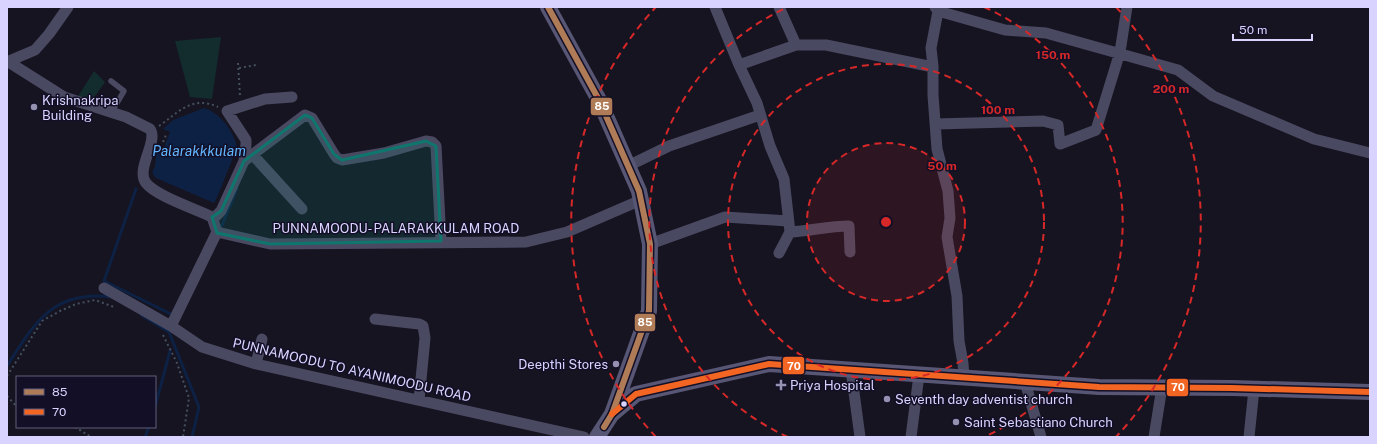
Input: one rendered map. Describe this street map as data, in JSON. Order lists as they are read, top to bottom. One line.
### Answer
{"streets":{"street":["PUNNAMOODU- PALARAKKULAM ROAD","PUNNAMOODU TO AYANIMOODU ROAD"]},"water":["Palarakkkulam"],"places":{"other":["Krishnakripa Building","Deepthi Stores","Seventh day adventist church","Saint Sebastiano Church"],"health":["Priya Hospital"]},"lines":["transit line 85","transit line 70"],"legend":["85","70"],"scale_bar":"50 m","rings":["150 m","200 m","100 m","50 m"]}
